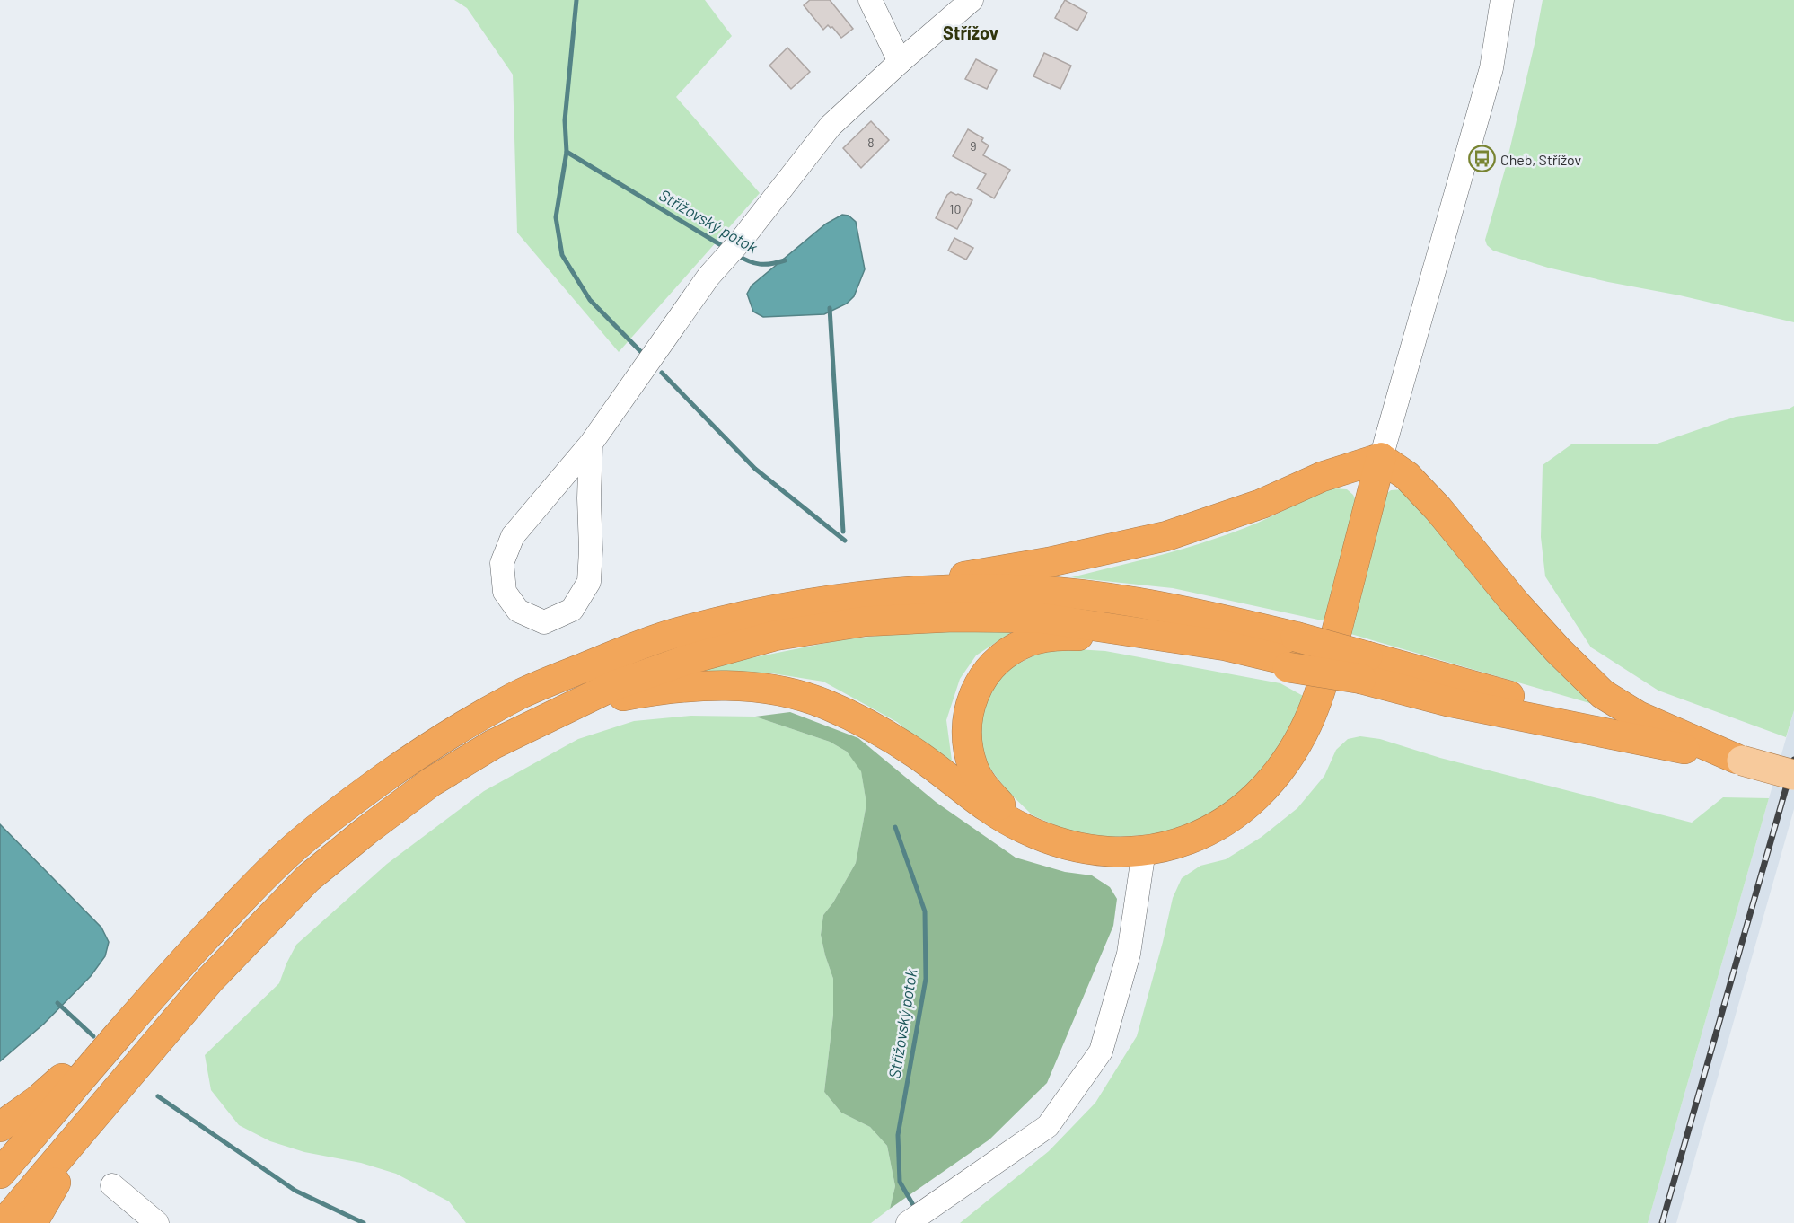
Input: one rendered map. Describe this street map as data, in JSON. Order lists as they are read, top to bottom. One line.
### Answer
{"districts":["Střížov"],"water":["Střížovský potok"],"places":{"bus stop":["Cheb, Střížov"]},"house_numbers":["8","9","10"]}
